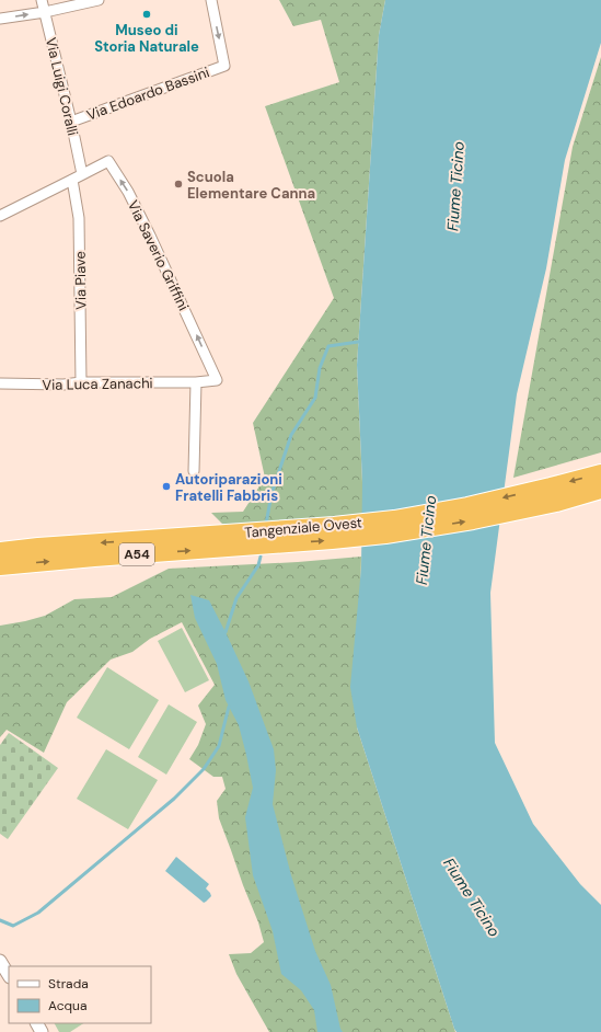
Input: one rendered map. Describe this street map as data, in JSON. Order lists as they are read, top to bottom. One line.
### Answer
{"streets":{"highway":["Tangenziale Ovest","A54"],"street":["Via Luigi Coralli","Via Edoardo Bassini","Via Saverio Griffini","Via Piave","Via Luca Zanachi"]},"crossings":[["Via Luigi Coralli","Via Edoardo Bassini"],["Via Luigi Coralli","Via Saverio Griffini"],["Via Saverio Griffini","Via Piave"],["Via Saverio Griffini","Via Luca Zanachi"],["Via Piave","Via Luca Zanachi"]],"one_way":["Via Edoardo Bassini","Via Saverio Griffini"],"water":["Fiume Ticino"],"places":["Museo di Storia Naturale","Scuola Elementare Canna","Autoriparazioni Fratelli Fabbris"],"legend":["Strada","Acqua"]}
